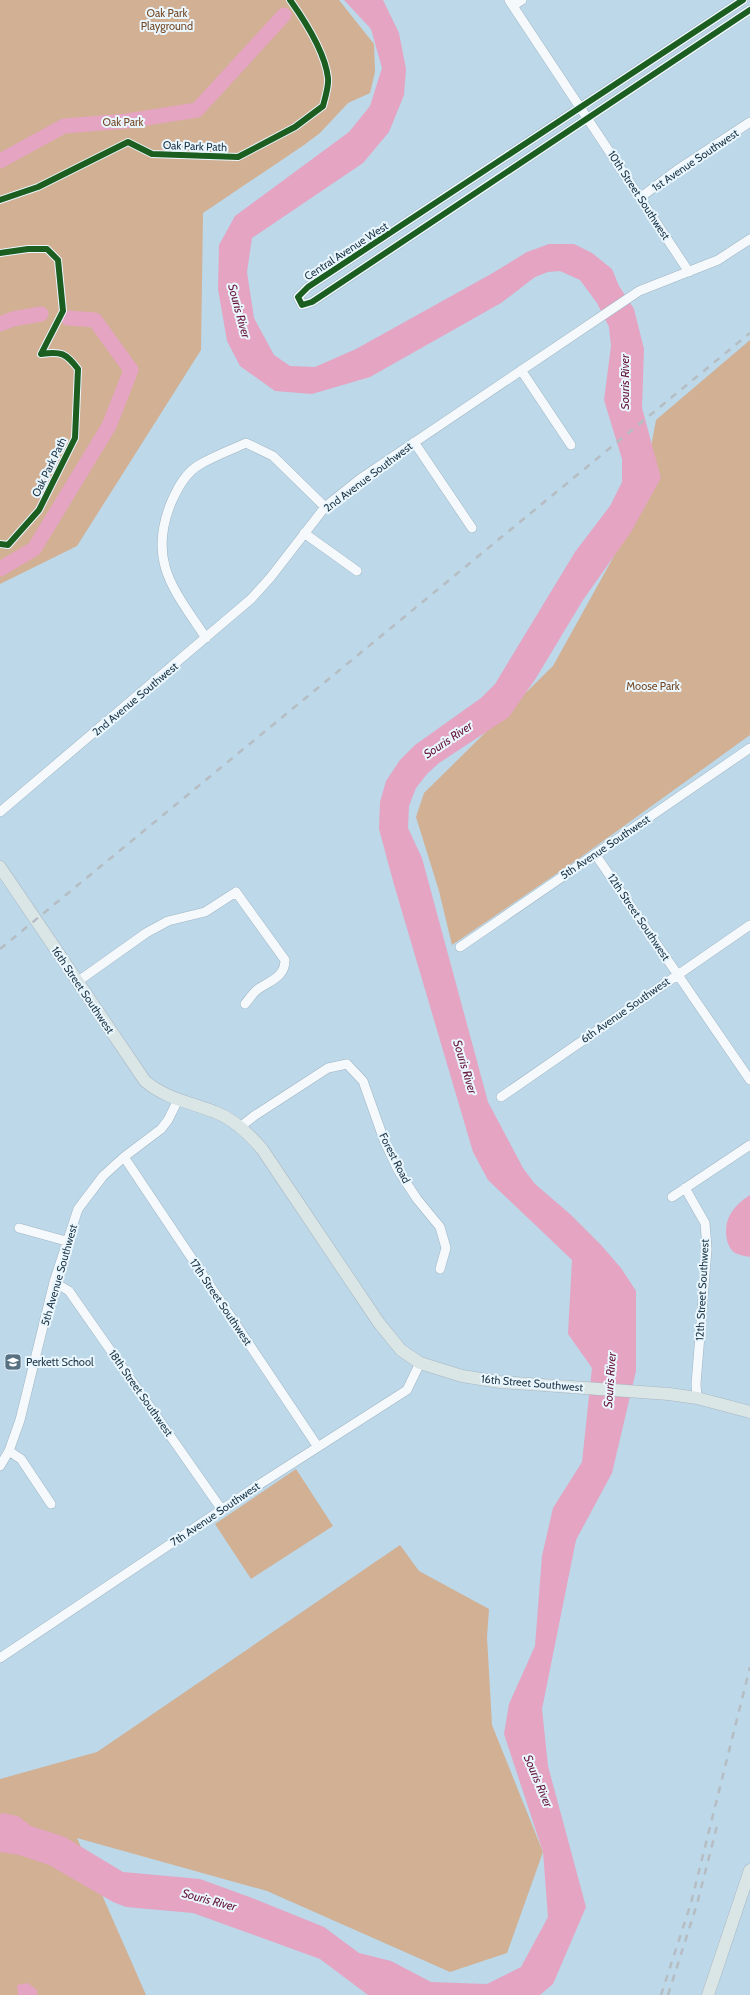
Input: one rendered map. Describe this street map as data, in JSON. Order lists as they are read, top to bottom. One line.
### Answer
{"streets":{"main road":["16th Street Southwest"],"street":["1st Avenue Southwest","10th Street Southwest","Central Avenue West","2nd Avenue Southwest","5th Avenue Southwest","12th Street Southwest","6th Avenue Southwest","Forest Road","17th Street Southwest","18th Street Southwest","7th Avenue Southwest"],"cycle path":["Oak Park Path"]},"crossings":[["1st Avenue Southwest","10th Street Southwest"],["10th Street Southwest","Central Avenue West"],["10th Street Southwest","2nd Avenue Southwest"],["5th Avenue Southwest","12th Street Southwest"],["5th Avenue Southwest","16th Street Southwest"],["5th Avenue Southwest","17th Street Southwest"],["5th Avenue Southwest","18th Street Southwest"],["12th Street Southwest","16th Street Southwest"],["12th Street Southwest","6th Avenue Southwest"],["16th Street Southwest","Forest Road"],["16th Street Southwest","7th Avenue Southwest"],["17th Street Southwest","7th Avenue Southwest"],["18th Street Southwest","7th Avenue Southwest"]],"water":["Souris River"],"parks":["Oak Park Playground","Oak Park","Moose Park"],"places":{"school or university":["Perkett School"]}}
